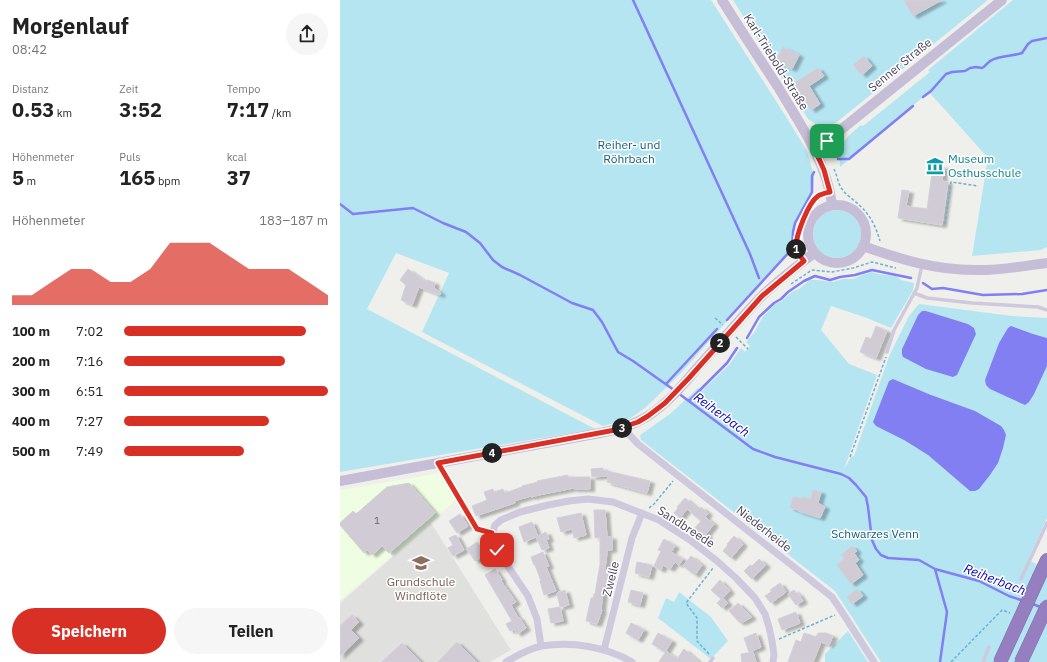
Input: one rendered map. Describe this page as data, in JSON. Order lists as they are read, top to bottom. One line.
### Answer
{"streets":{"main road":["Karl-Triebold-Straße","Senner Straße"],"street":["Sandbreede","Niederheide","Zwelle"]},"crossings":[["Karl-Triebold-Straße","Senner Straße"],["Sandbreede","Zwelle"]],"water":["Reiherbach"],"parks":["Reiher- und Röhrbach","Schwarzes Venn"],"places":{"museum":["Museum Osthusschule"],"school or university":["Grundschule Windflöte"]},"house_numbers":["1"],"page":{"heading":["Morgenlauf","08:42"],"stats":[["Distanz","0.53 km"],["Zeit","3:52"],["Tempo","7:17 /km"],["Höhenmeter","5 m"],["Puls","165 bpm"],["kcal","37"]],"chart":["Höhenmeter","183–187 m"],"pins":["1","2","3","4"],"list":[{"name":"100 m","note":"7:02"},{"name":"200 m","note":"7:16"},{"name":"300 m","note":"6:51"},{"name":"400 m","note":"7:27"},{"name":"500 m","note":"7:49"}],"buttons":["Speichern","Teilen"]}}
